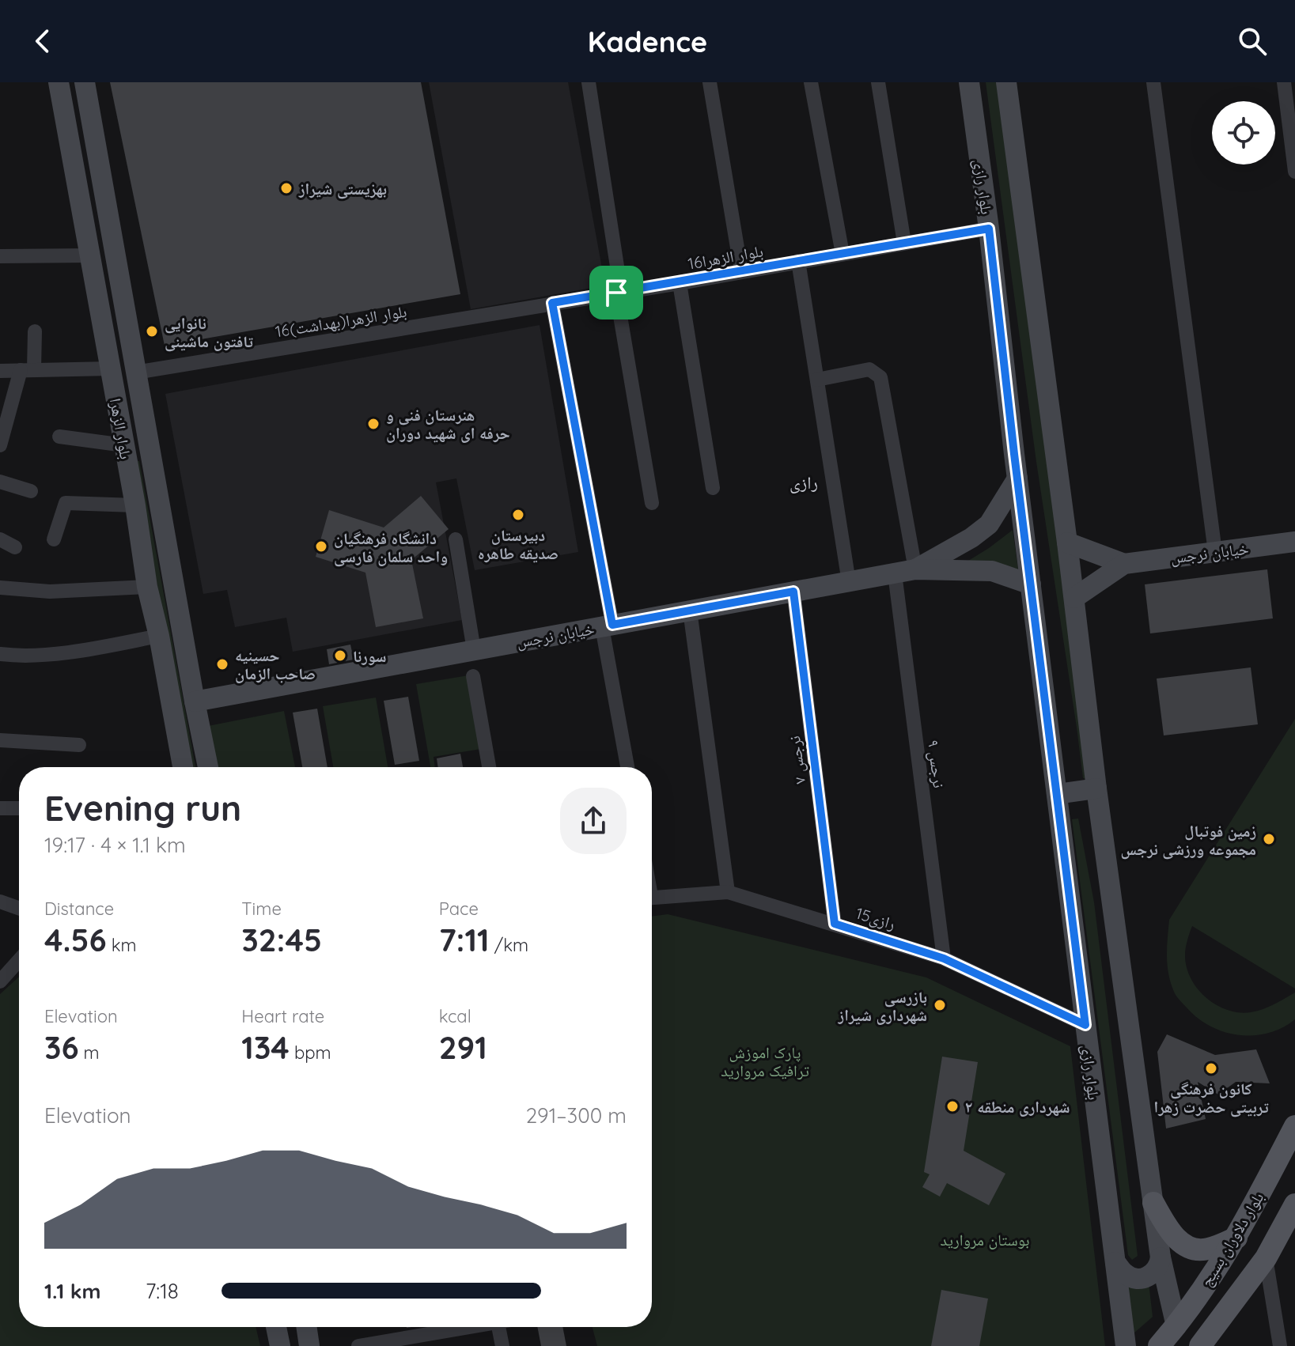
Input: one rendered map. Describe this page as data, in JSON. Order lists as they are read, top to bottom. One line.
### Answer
{"streets":{"main road":["بلوار رازی","بلوار الزهرا","خیابان نرجس","بلوار دلاوران بسیج"],"street":["16بلوار الزهرا","16بلوار الزهرا(بهداشت)","نرجس ۷","نرجس ۹","15رازی"]},"crossings":[["بلوار رازی","16بلوار الزهرا"],["بلوار رازی","15رازی"],["16بلوار الزهرا","16بلوار الزهرا(بهداشت)"],["16بلوار الزهرا(بهداشت)","بلوار الزهرا"],["بلوار الزهرا","خیابان نرجس"],["خیابان نرجس","نرجس ۷"],["خیابان نرجس","نرجس ۹"],["نرجس ۷","15رازی"],["نرجس ۹","15رازی"]],"districts":["رازی"],"parks":["پارک اموزش ترافیک مروارید","بوستان مروارید"],"places":["بهزیستی شیراز","نانوایی تافتون ماشینی","هنرستان فنی و حرفه ای شهید دوران","دبیرستان صدیقه طاهره","دانشگاه فرهنگیان واحد سلمان فارسی","سورنا","حسینیه صاحب الزمان","زمین فوتبال مجموعه ورزشی نرجس","بازرسی شهرداری شیراز","کانون فرهنگی تربیتی حضرت زهرا","شهرداری منطقه ۲"],"page":{"header":"Kadence","heading":["Evening run","19:17 · 4 × 1.1 km"],"stats":[["Distance","4.56 km"],["Time","32:45"],["Pace","7:11 /km"],["Elevation","36 m"],["Heart rate","134 bpm"],["kcal","291"]],"chart":["Elevation","291–300 m"],"list":[{"name":"1.1 km","note":"7:18"}]}}
